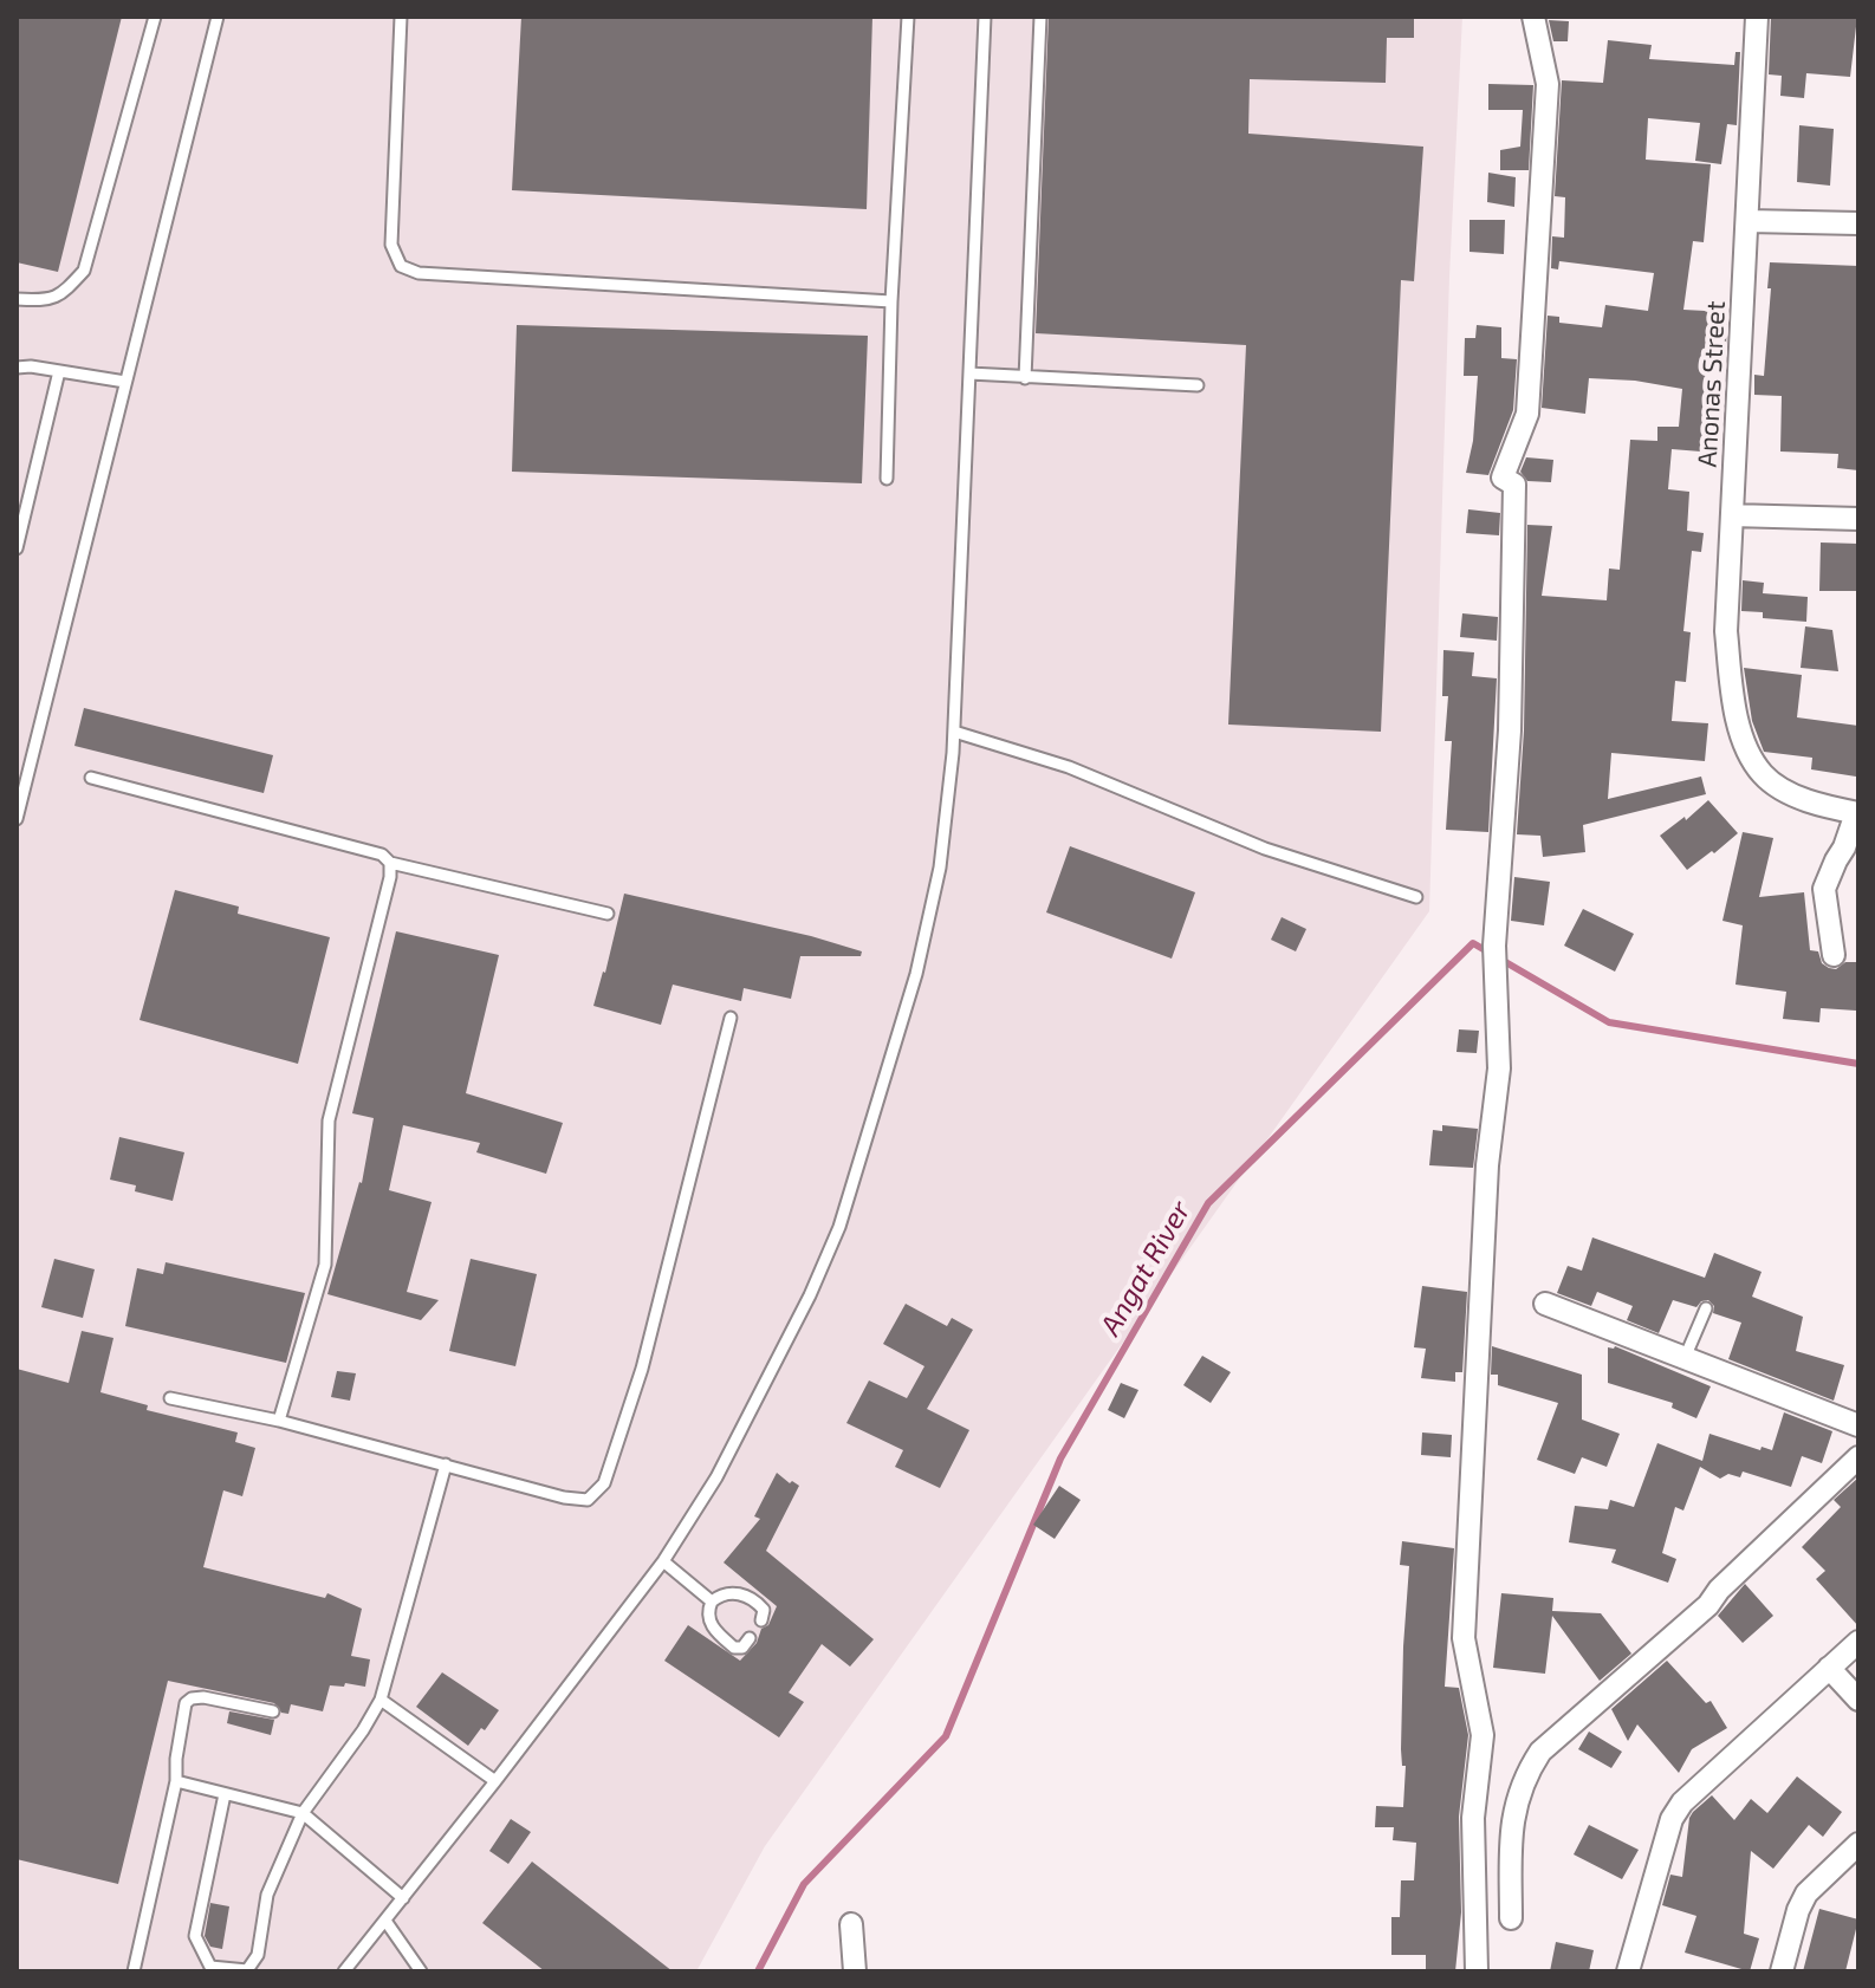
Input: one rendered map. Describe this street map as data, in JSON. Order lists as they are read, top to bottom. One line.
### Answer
{"streets":{"street":["Anonas Street"]},"water":["Angat River"]}
